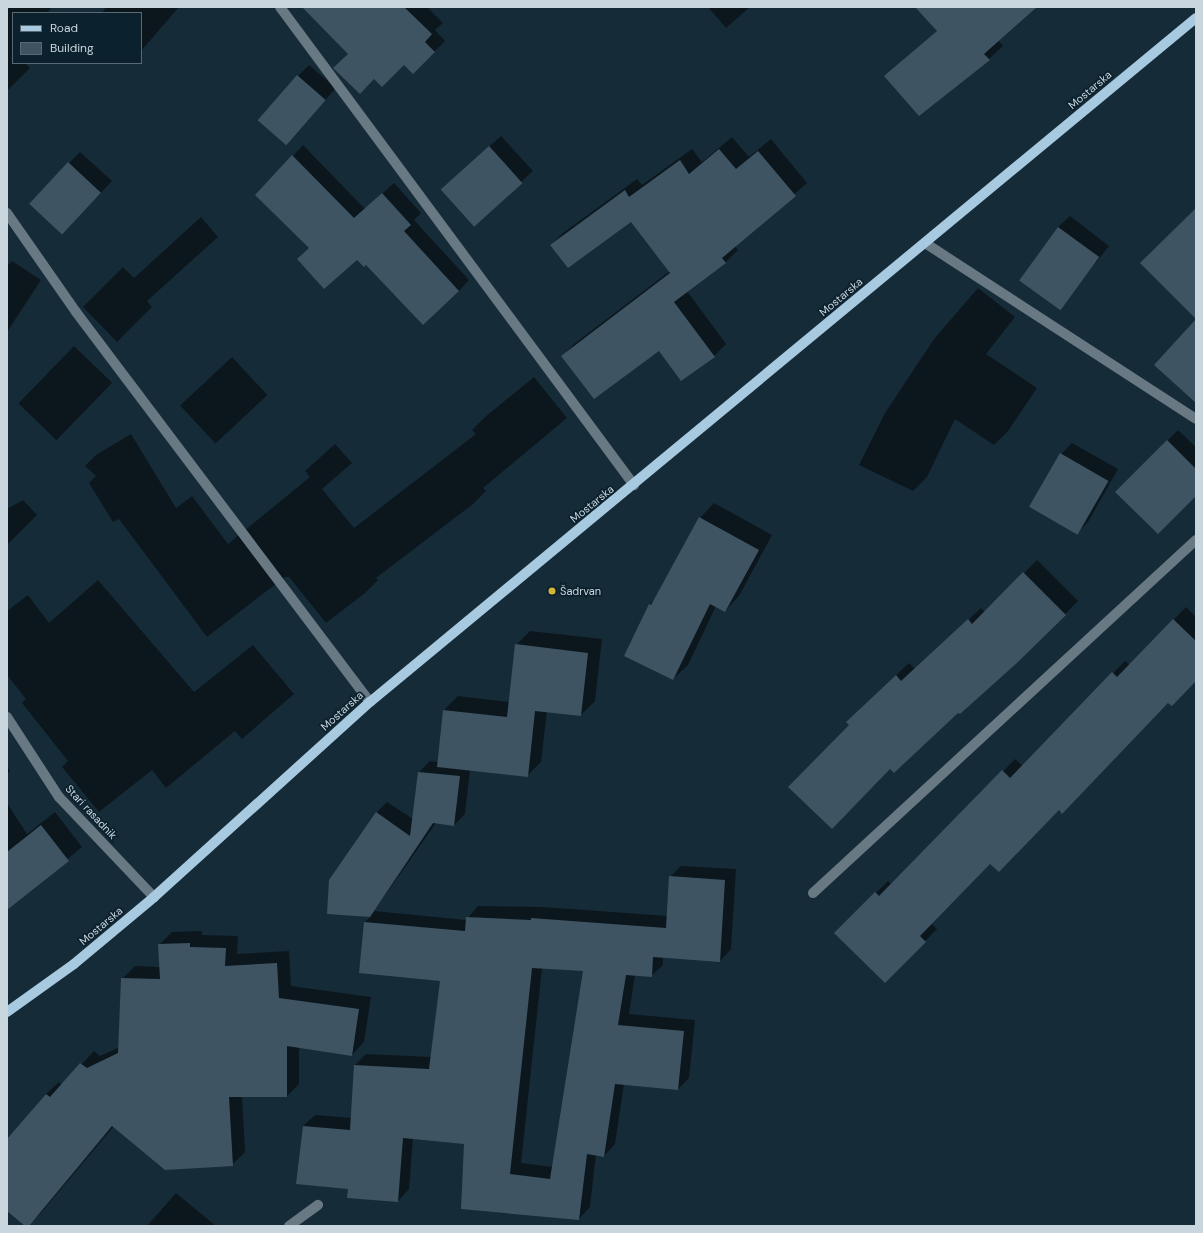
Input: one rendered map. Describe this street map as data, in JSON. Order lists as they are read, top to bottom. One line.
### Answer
{"streets":{"main road":["Mostarska"],"street":["Stari rasadnik"]},"crossings":[["Mostarska","Stari rasadnik"]],"places":["Šadrvan"],"legend":["Road","Building"]}
